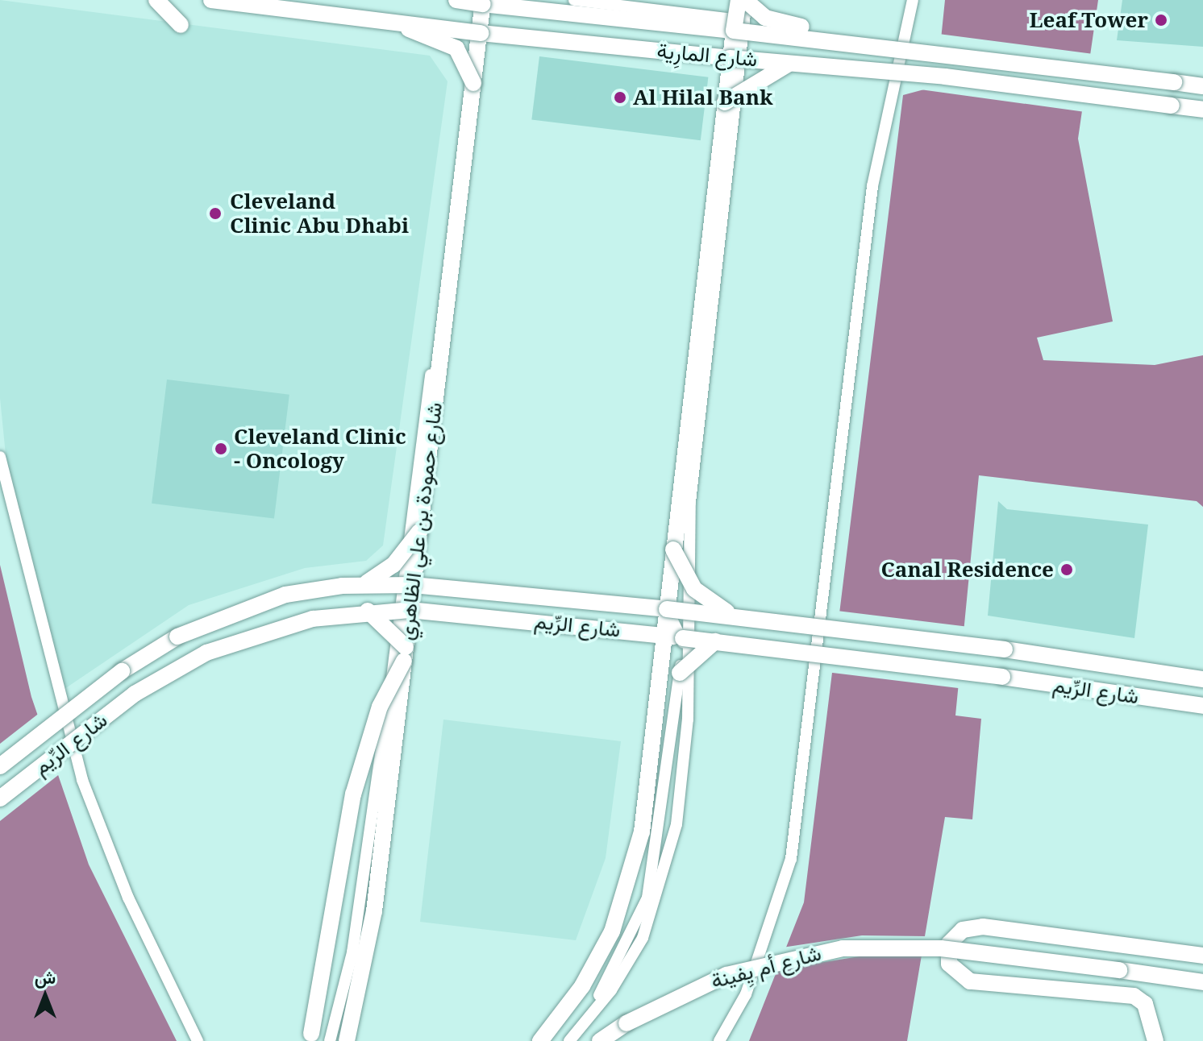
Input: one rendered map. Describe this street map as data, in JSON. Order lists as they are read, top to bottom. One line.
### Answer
{"streets":{"main road":["شارع المارِية","شارع حمودة بن علي الظاهري","شارع الرِّيم","شارع أم يِفينة"]},"crossings":[["شارع المارِية","شارع حمودة بن علي الظاهري"],["شارع حمودة بن علي الظاهري","شارع الرِّيم"]],"places":["Leaf Tower","Al Hilal Bank","Cleveland Clinic Abu Dhabi","Cleveland Clinic - Oncology","Canal Residence"],"north":"top"}
